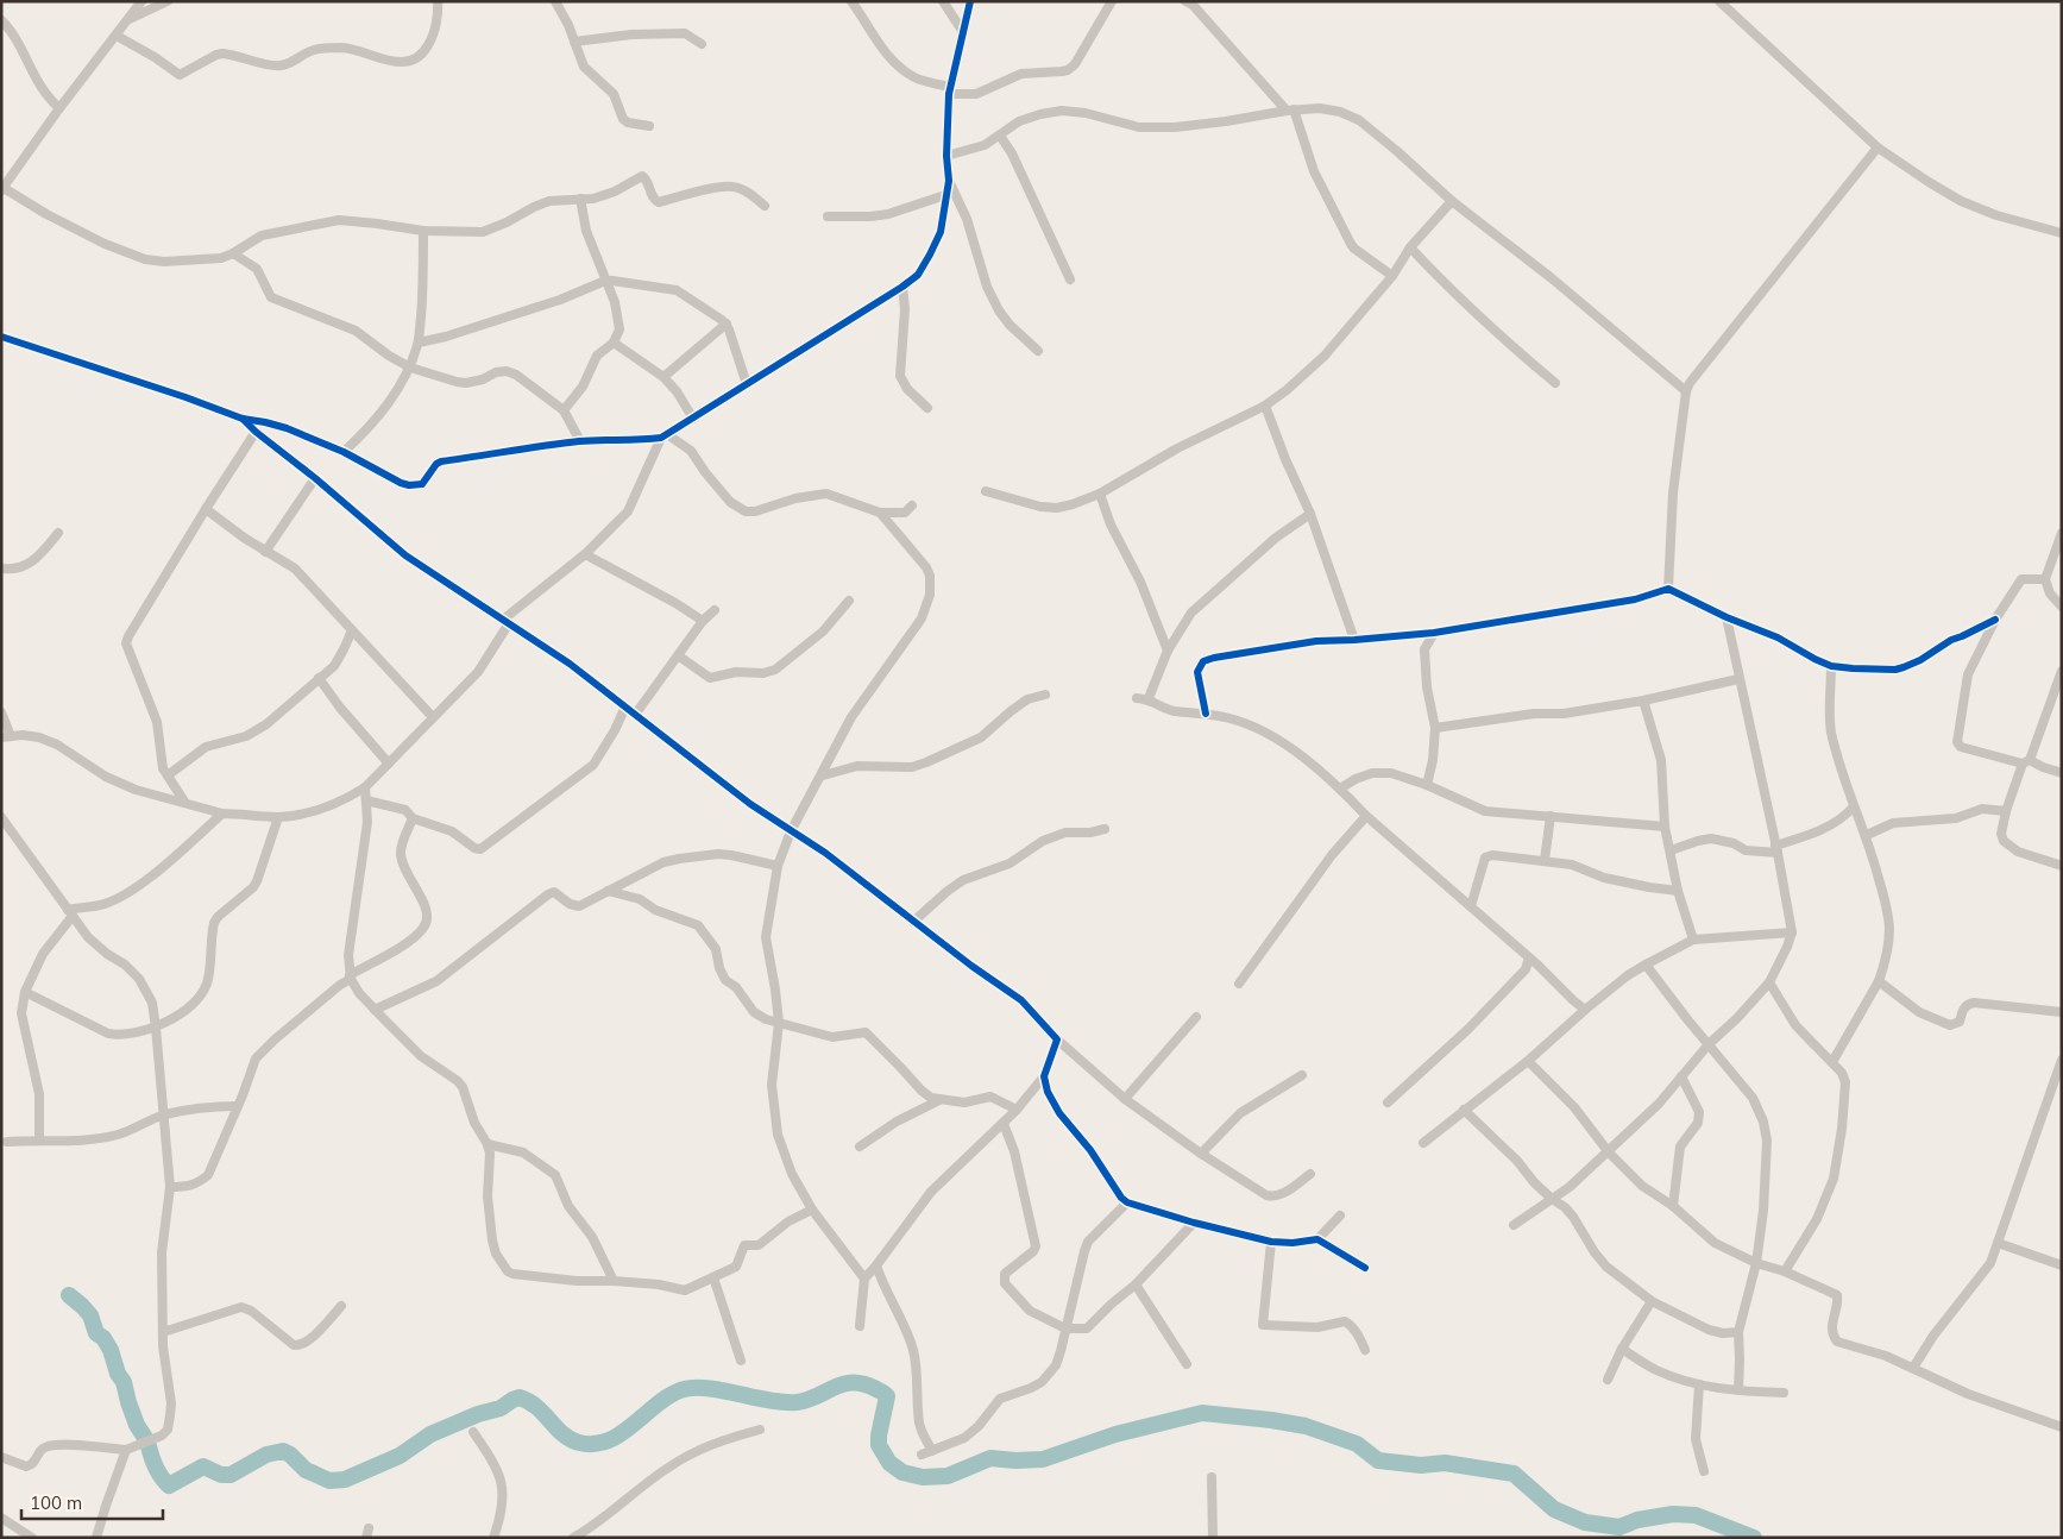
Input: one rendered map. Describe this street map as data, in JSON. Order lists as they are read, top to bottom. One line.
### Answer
{"scale_bar":"100 m"}
